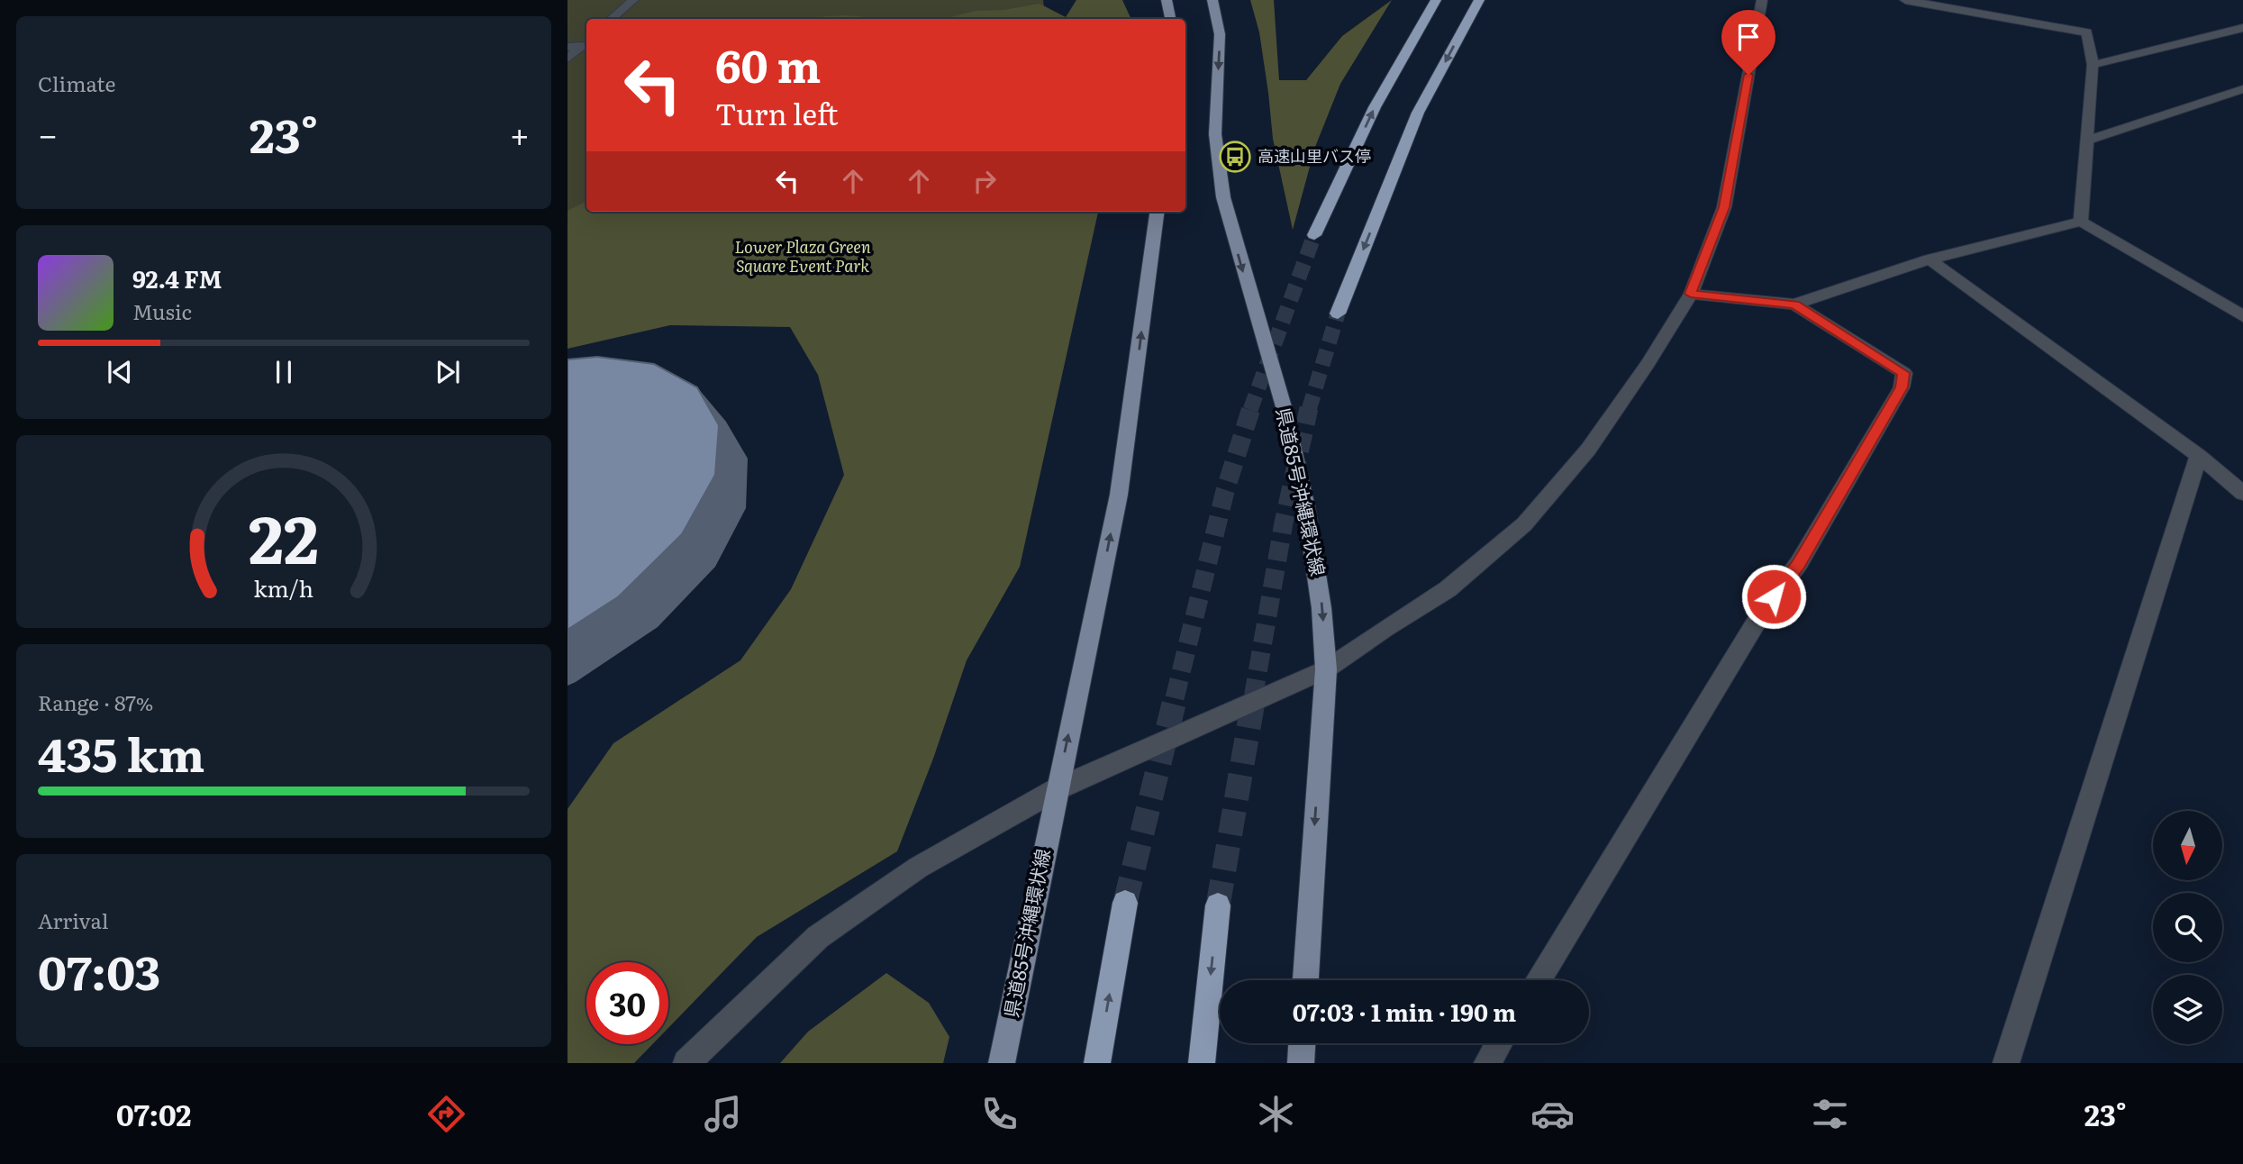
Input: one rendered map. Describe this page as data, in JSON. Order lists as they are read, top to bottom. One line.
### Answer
{"streets":{"main road":["県道85号沖縄環状線"]},"parks":["Lower Plaza Green Square Event Park"],"places":{"bus stop":["高速山里バス停"]},"north":"bottom","page":{"tile":["Climate",["Range · 87%","435 km"],["Arrival","07:03"]],"turn":["60 m","Turn left"],"heat":["−","23°","+"],"song":["92.4 FM","Music"],"limit":"30","trip":"07:03 · 1 min · 190 m","tabs":["07:02","23°"],"gauge":["22","km/h"]}}
